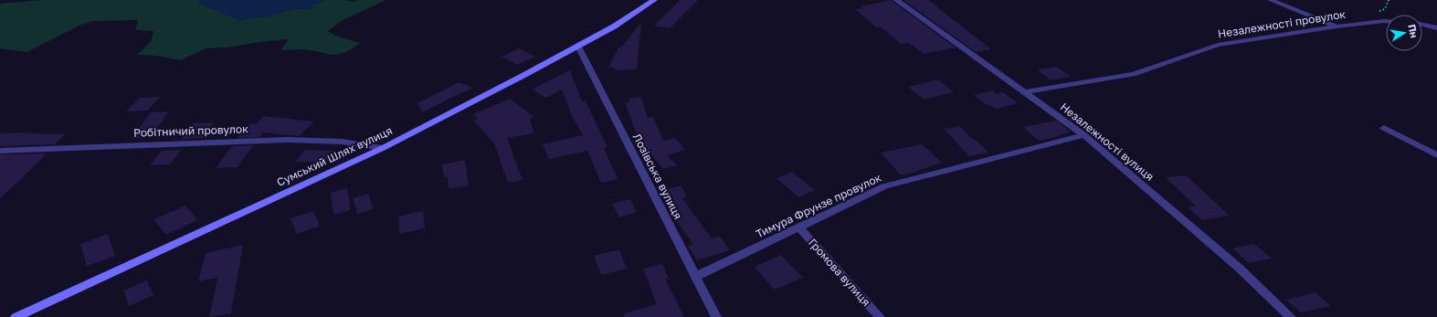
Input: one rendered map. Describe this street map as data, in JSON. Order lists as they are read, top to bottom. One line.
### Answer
{"streets":{"main road":["Сумський Шлях вулиця"],"street":["Незалежності провулок","Робітничий провулок","Незалежності вулиця","Лозівська вулиця","Тимура Фрунзе провулок","Громова вулиця"]},"crossings":[["Незалежності провулок","Незалежності вулиця"],["Робітничий провулок","Сумський Шлях вулиця"],["Незалежності вулиця","Тимура Фрунзе провулок"],["Сумський Шлях вулиця","Лозівська вулиця"],["Лозівська вулиця","Тимура Фрунзе провулок"],["Тимура Фрунзе провулок","Громова вулиця"]],"north":"right"}
